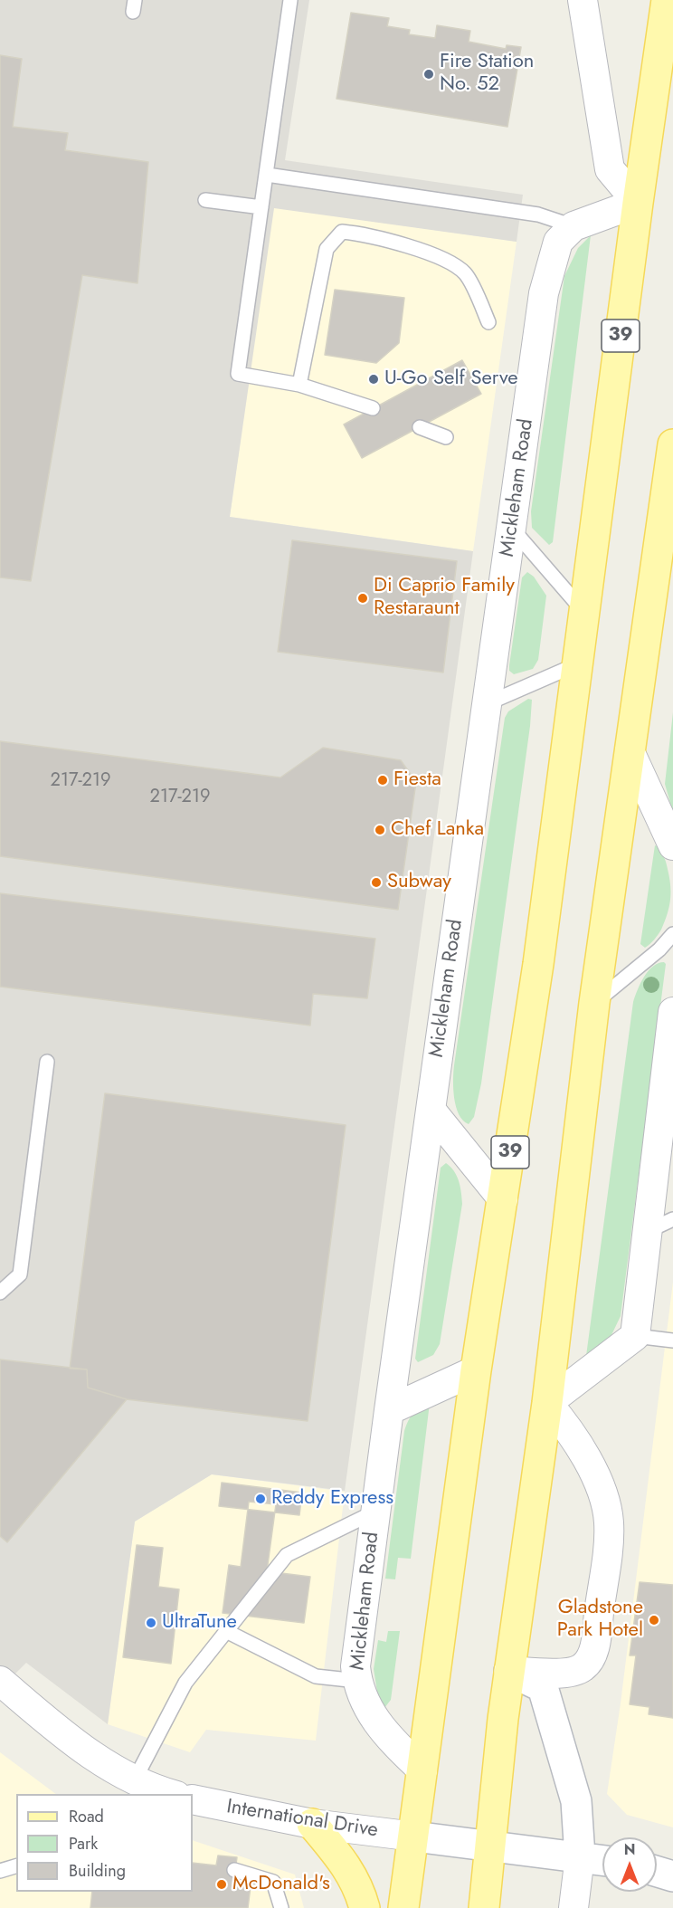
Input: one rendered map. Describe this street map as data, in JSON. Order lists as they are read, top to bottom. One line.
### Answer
{"streets":{"main road":["39"],"street":["Mickleham Road","International Drive"]},"crossings":[["39","Mickleham Road"],["39","International Drive"]],"places":["Fire Station No. 52","U-Go Self Serve","Di Caprio Family Restaraunt","Fiesta","Chef Lanka","Subway","Reddy Express","Gladstone Park Hotel","UltraTune","McDonald's"],"house_numbers":["217-219","217-219"],"legend":["Road","Park","Building"],"north":"top"}
